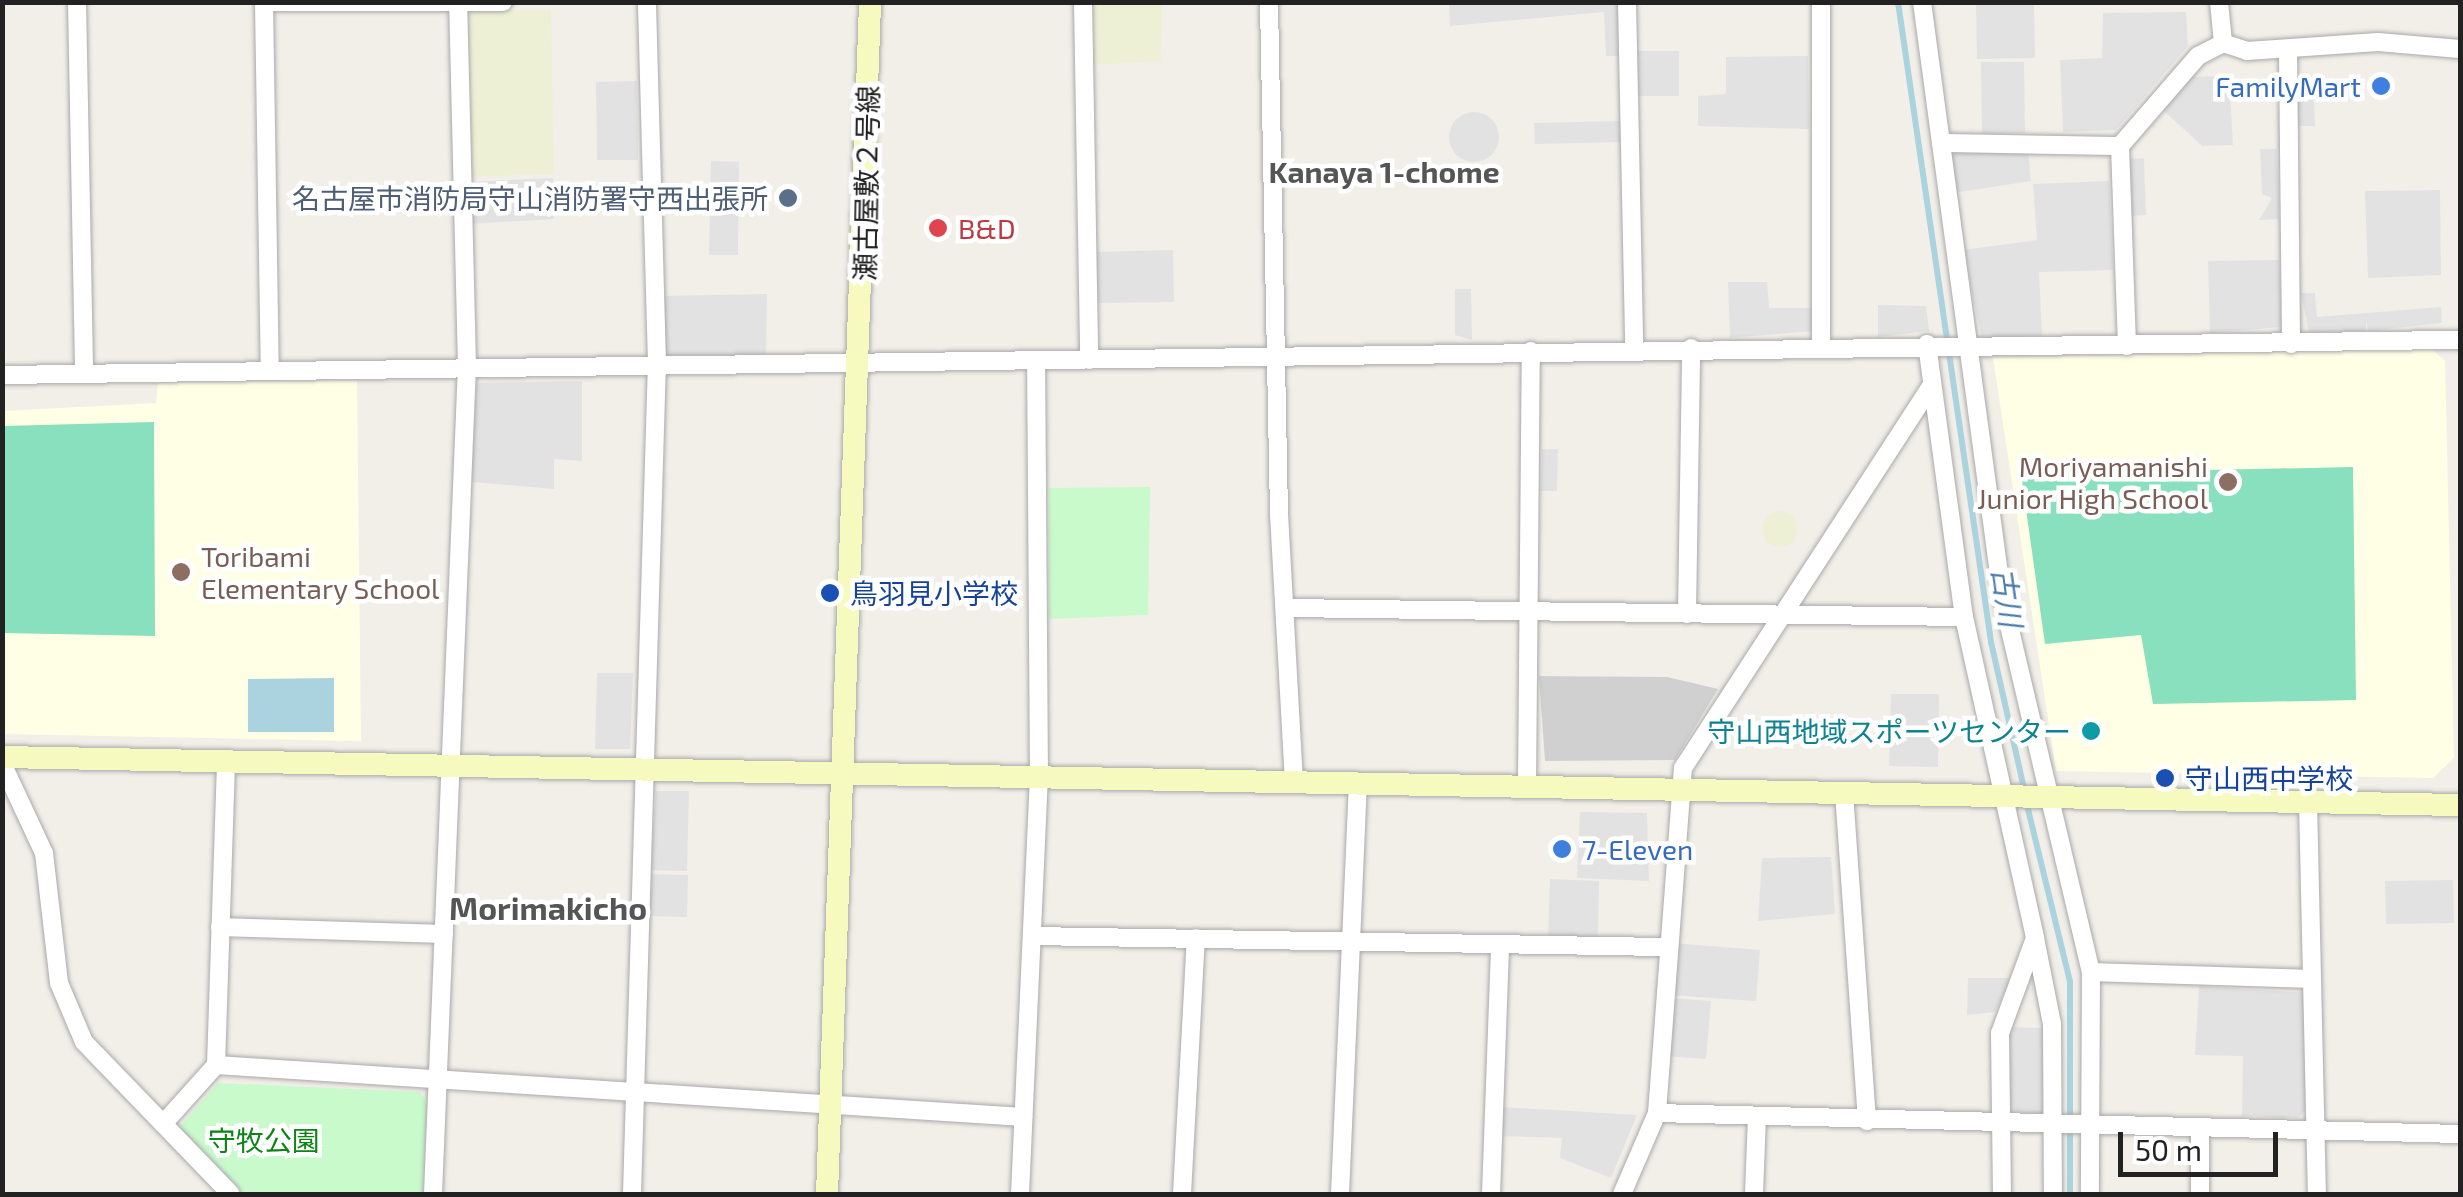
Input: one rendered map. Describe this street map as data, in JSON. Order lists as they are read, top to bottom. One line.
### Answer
{"streets":{"street":["瀬古屋敷２号線"]},"districts":["Kanaya 1-chome","Morimakicho"],"water":["古川"],"parks":["守牧公園"],"places":["FamilyMart","名古屋市消防局守山消防署守西出張所","B&D","Moriyamanishi Junior High School","Toribami Elementary School","鳥羽見小学校","守山西地域スポーツセンター","守山西中学校","7-Eleven"],"scale_bar":"50 m"}
